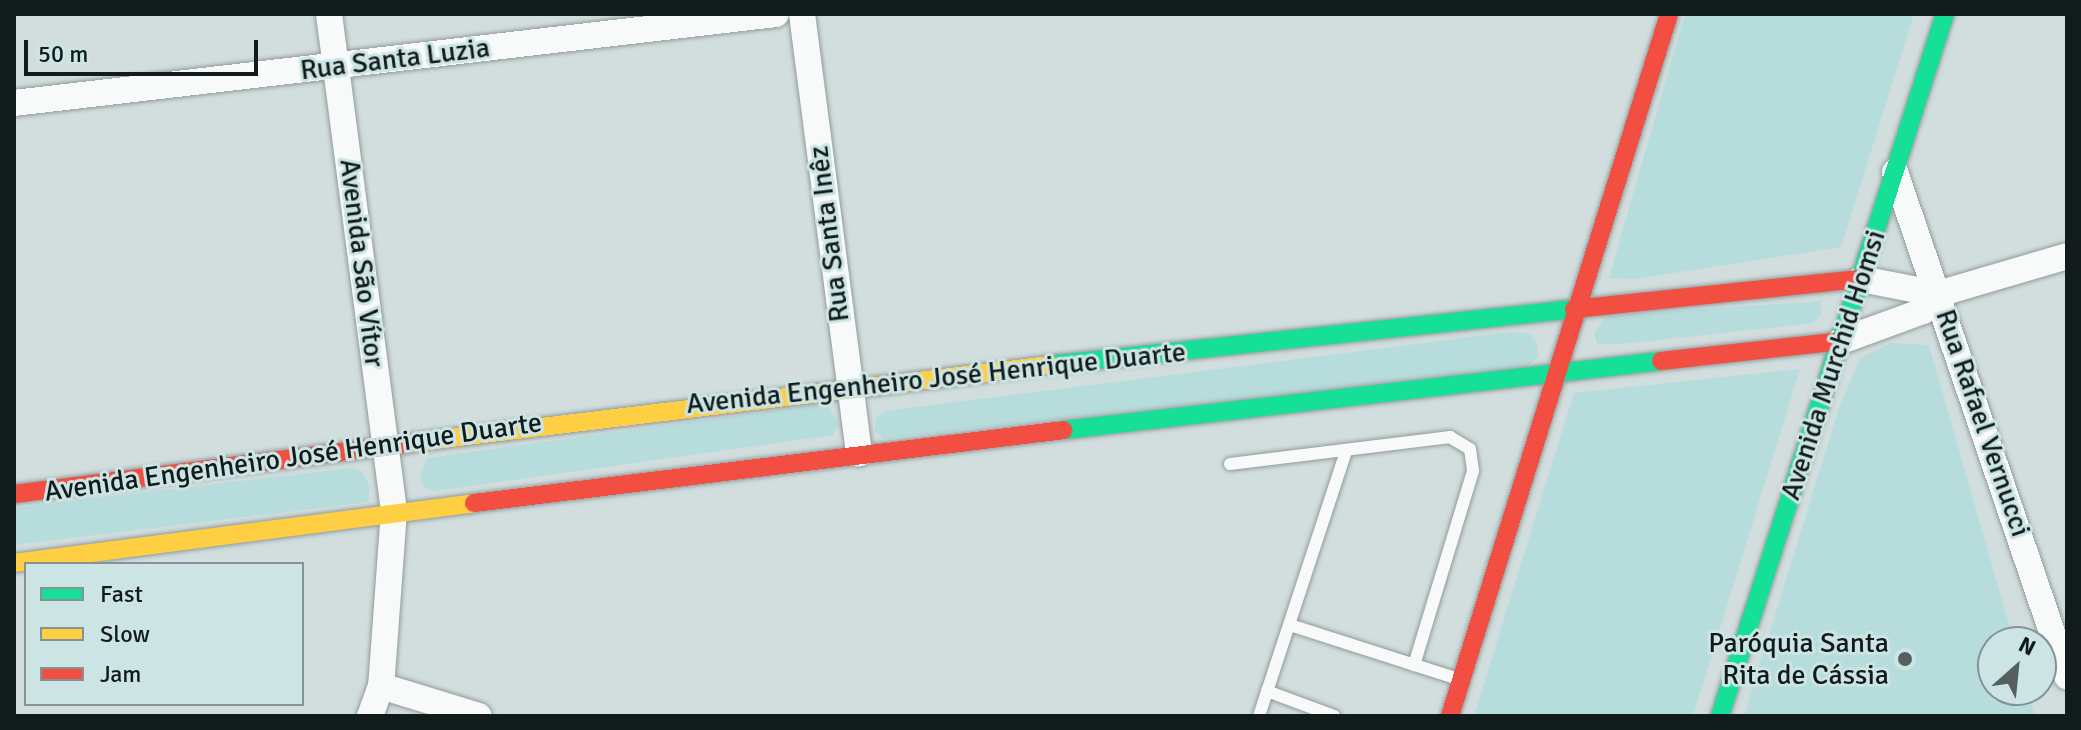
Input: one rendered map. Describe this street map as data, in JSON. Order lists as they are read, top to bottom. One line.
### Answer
{"streets":{"street":["Rua Santa Luzia","Rua Santa Inêz","Avenida São Vítor","Avenida Murchid Homsi","Avenida Engenheiro José Henrique Duarte","Rua Rafael Vernucci"]},"crossings":[["Rua Santa Luzia","Avenida São Vítor"],["Rua Santa Inêz","Avenida Engenheiro José Henrique Duarte"],["Avenida São Vítor","Avenida Engenheiro José Henrique Duarte"],["Avenida Murchid Homsi","Avenida Engenheiro José Henrique Duarte"],["Avenida Murchid Homsi","Rua Rafael Vernucci"]],"places":["Paróquia Santa Rita de Cássia"],"legend":["Fast","Slow","Jam"],"scale_bar":"50 m","north":"top right"}
